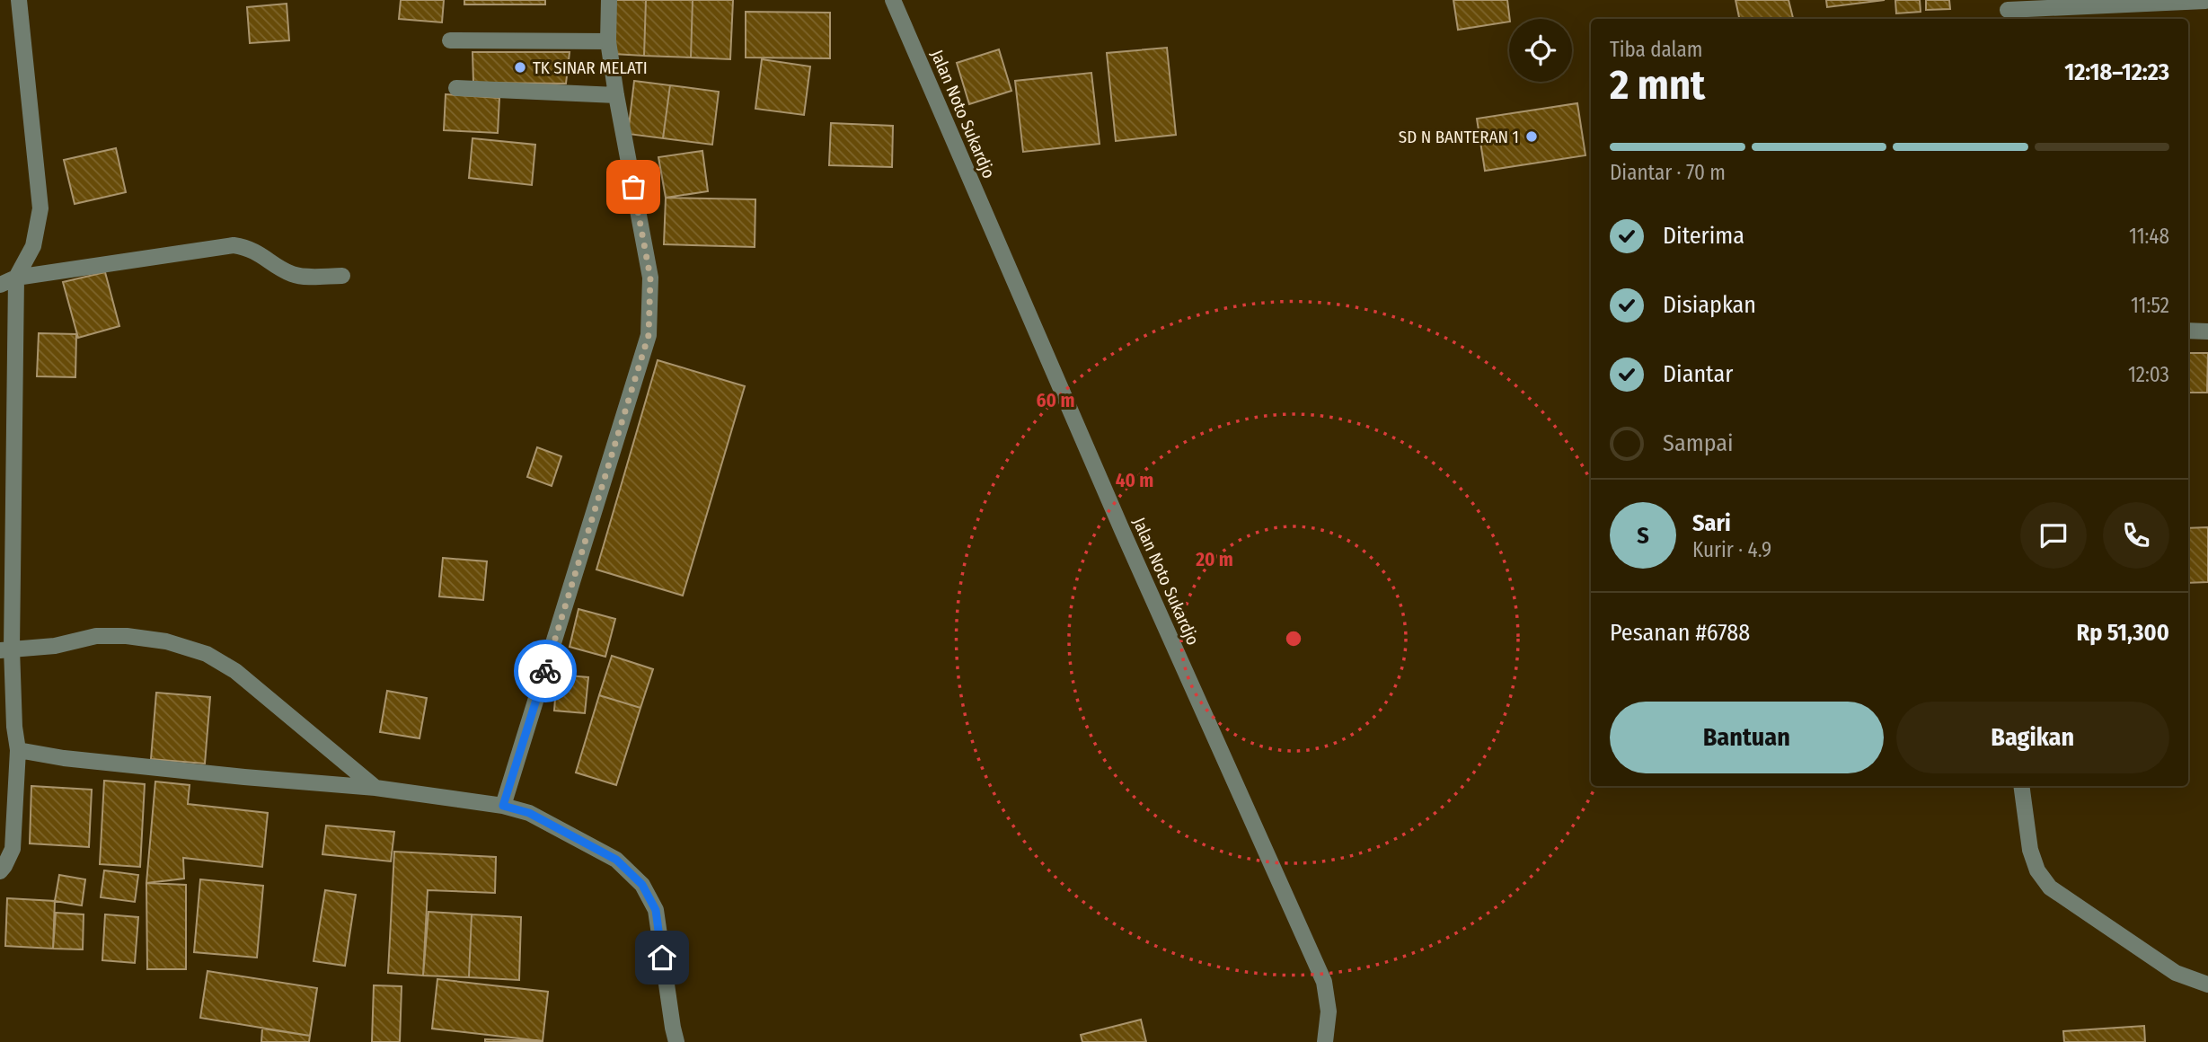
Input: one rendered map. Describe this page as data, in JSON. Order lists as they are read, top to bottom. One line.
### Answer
{"streets":{"street":["Jalan Noto Sukardjo"]},"places":["TK SINAR MELATI","SD N BANTERAN 1"],"page":{"heading":["2 mnt","Tiba dalam","12:18–12:23"],"panel":["Sari","Kurir · 4.9","Pesanan #6788","Rp 51,300"],"bar":"Diantar · 70 m","list":[["Diterima","11:48"],["Disiapkan","11:52"],["Diantar","12:03"],"Sampai"],"round":"S","buttons":["Bantuan","Bagikan"]},"rings":["60 m","40 m","20 m"]}
